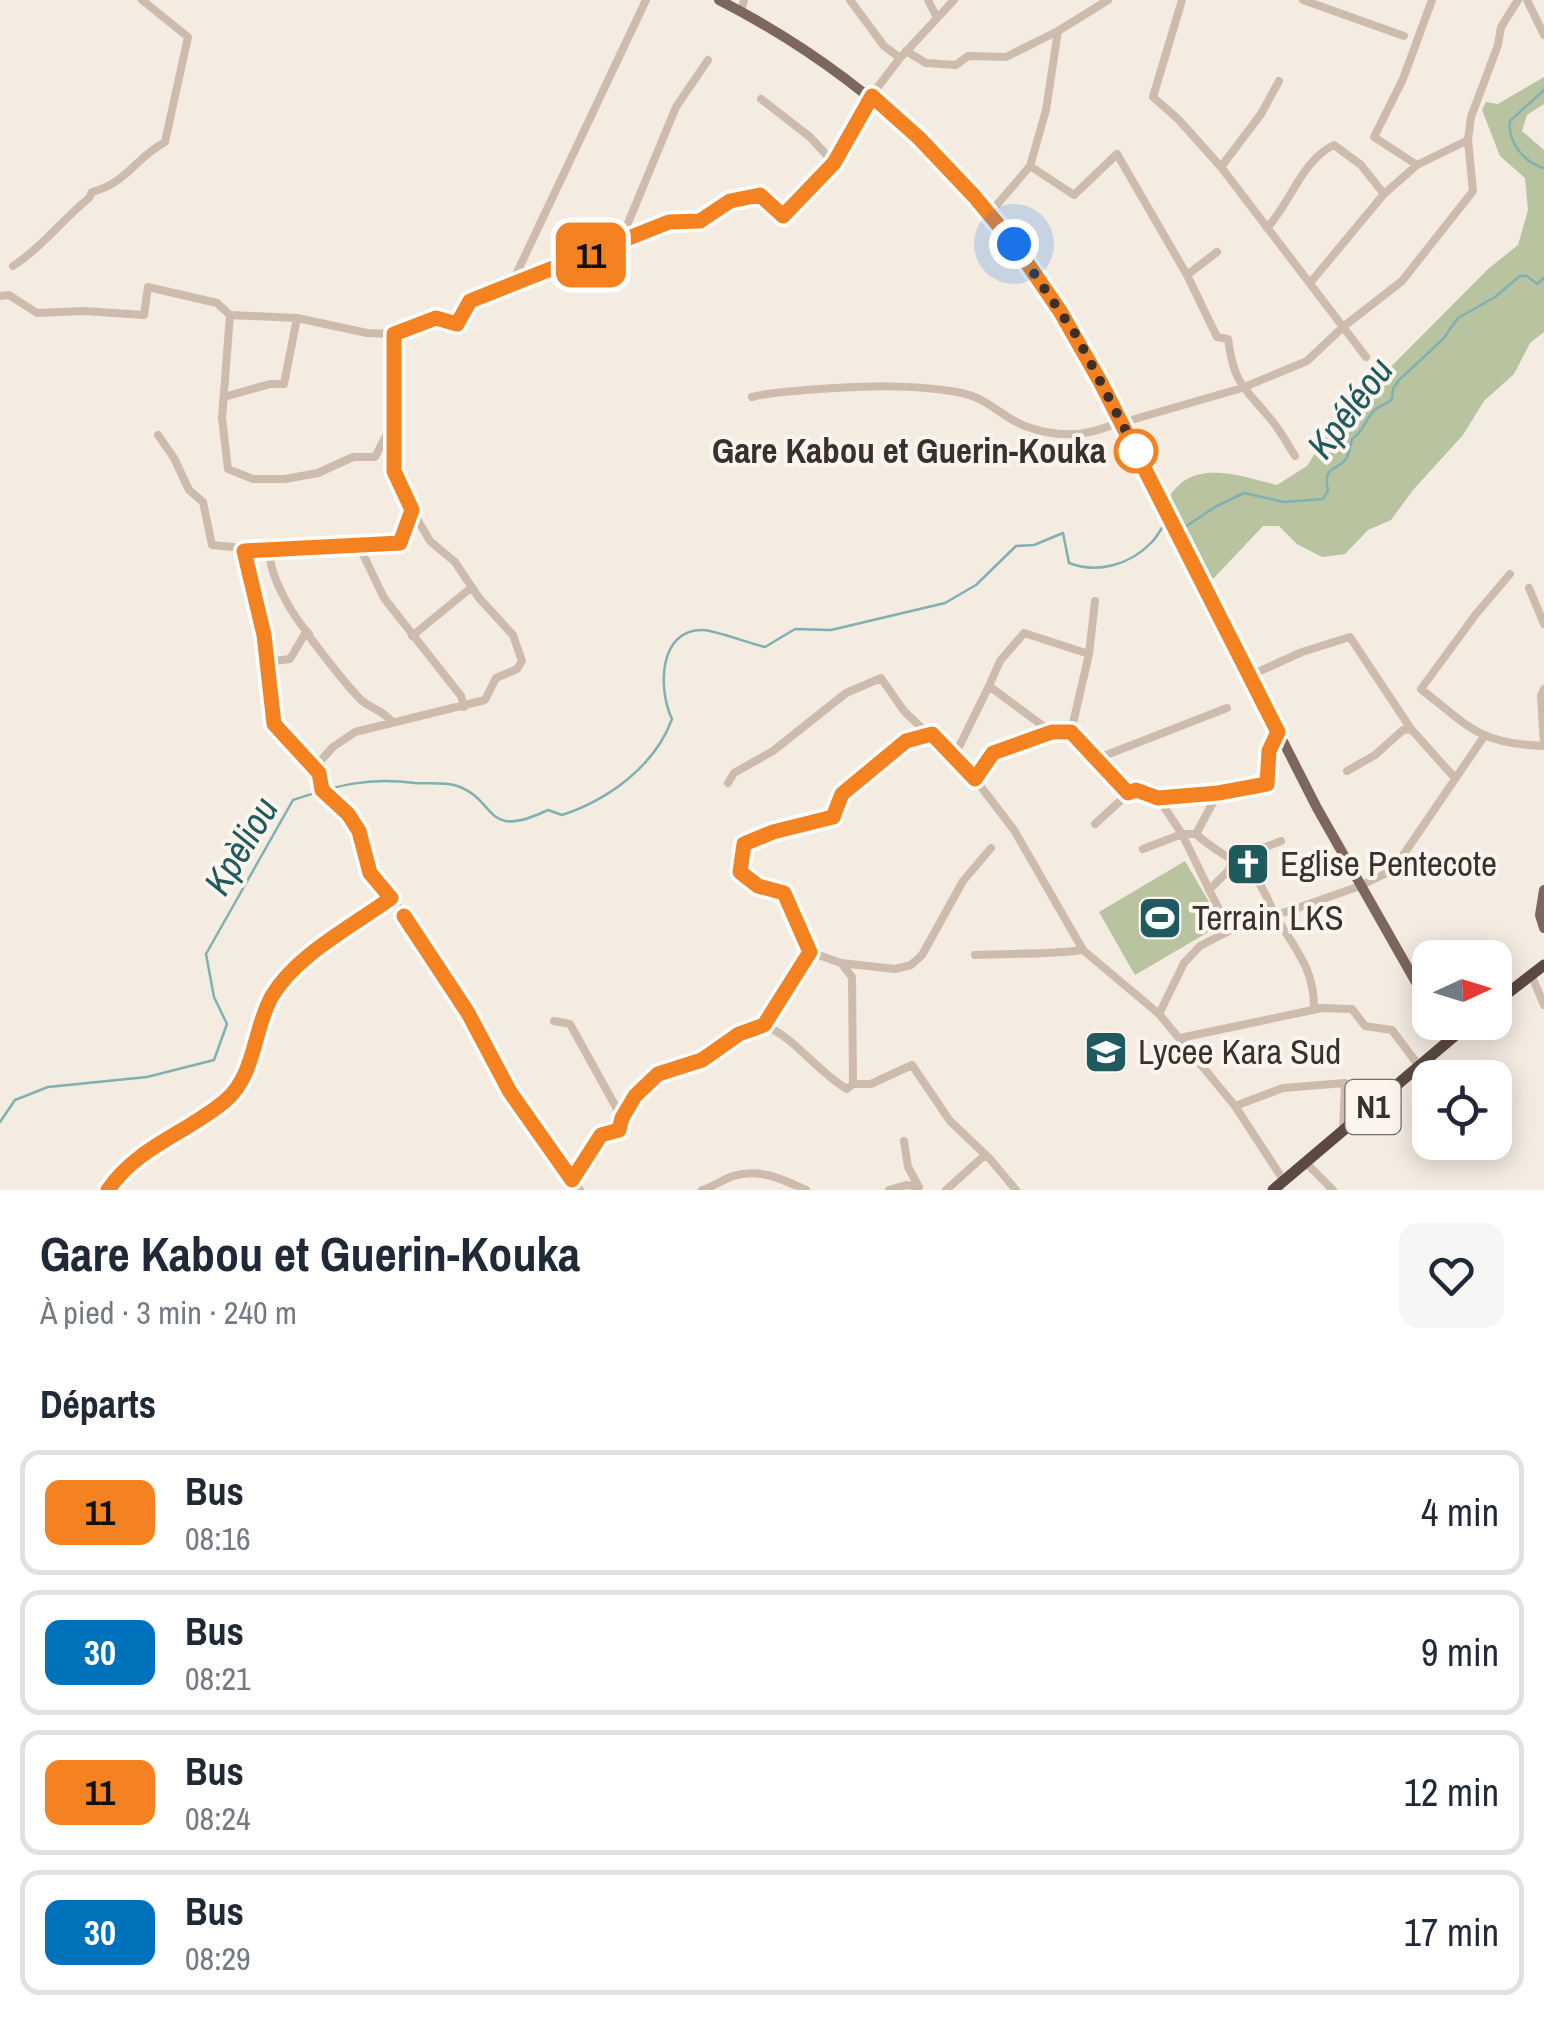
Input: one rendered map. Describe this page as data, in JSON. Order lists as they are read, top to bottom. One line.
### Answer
{"streets":{"highway":["N1"]},"water":["Kpéléou","Kpèliou"],"places":{"other":["Gare Kabou et Guerin-Kouka"],"church":["Eglise Pentecote"],"sports":["Terrain LKS"],"school or university":["Lycee Kara Sud"]},"lines":["bus line 11"],"north":"right","page":{"on_map":"11","heading":[["Gare Kabou et Guerin-Kouka","À pied · 3 min · 240 m"],"Départs"],"list":[{"mark":"11","name":"Bus","note":"08:16","value":"4 min"},{"mark":"30","name":"Bus","note":"08:21","value":"9 min"},{"mark":"11","name":"Bus","note":"08:24","value":"12 min"},{"mark":"30","name":"Bus","note":"08:29","value":"17 min"}]}}
